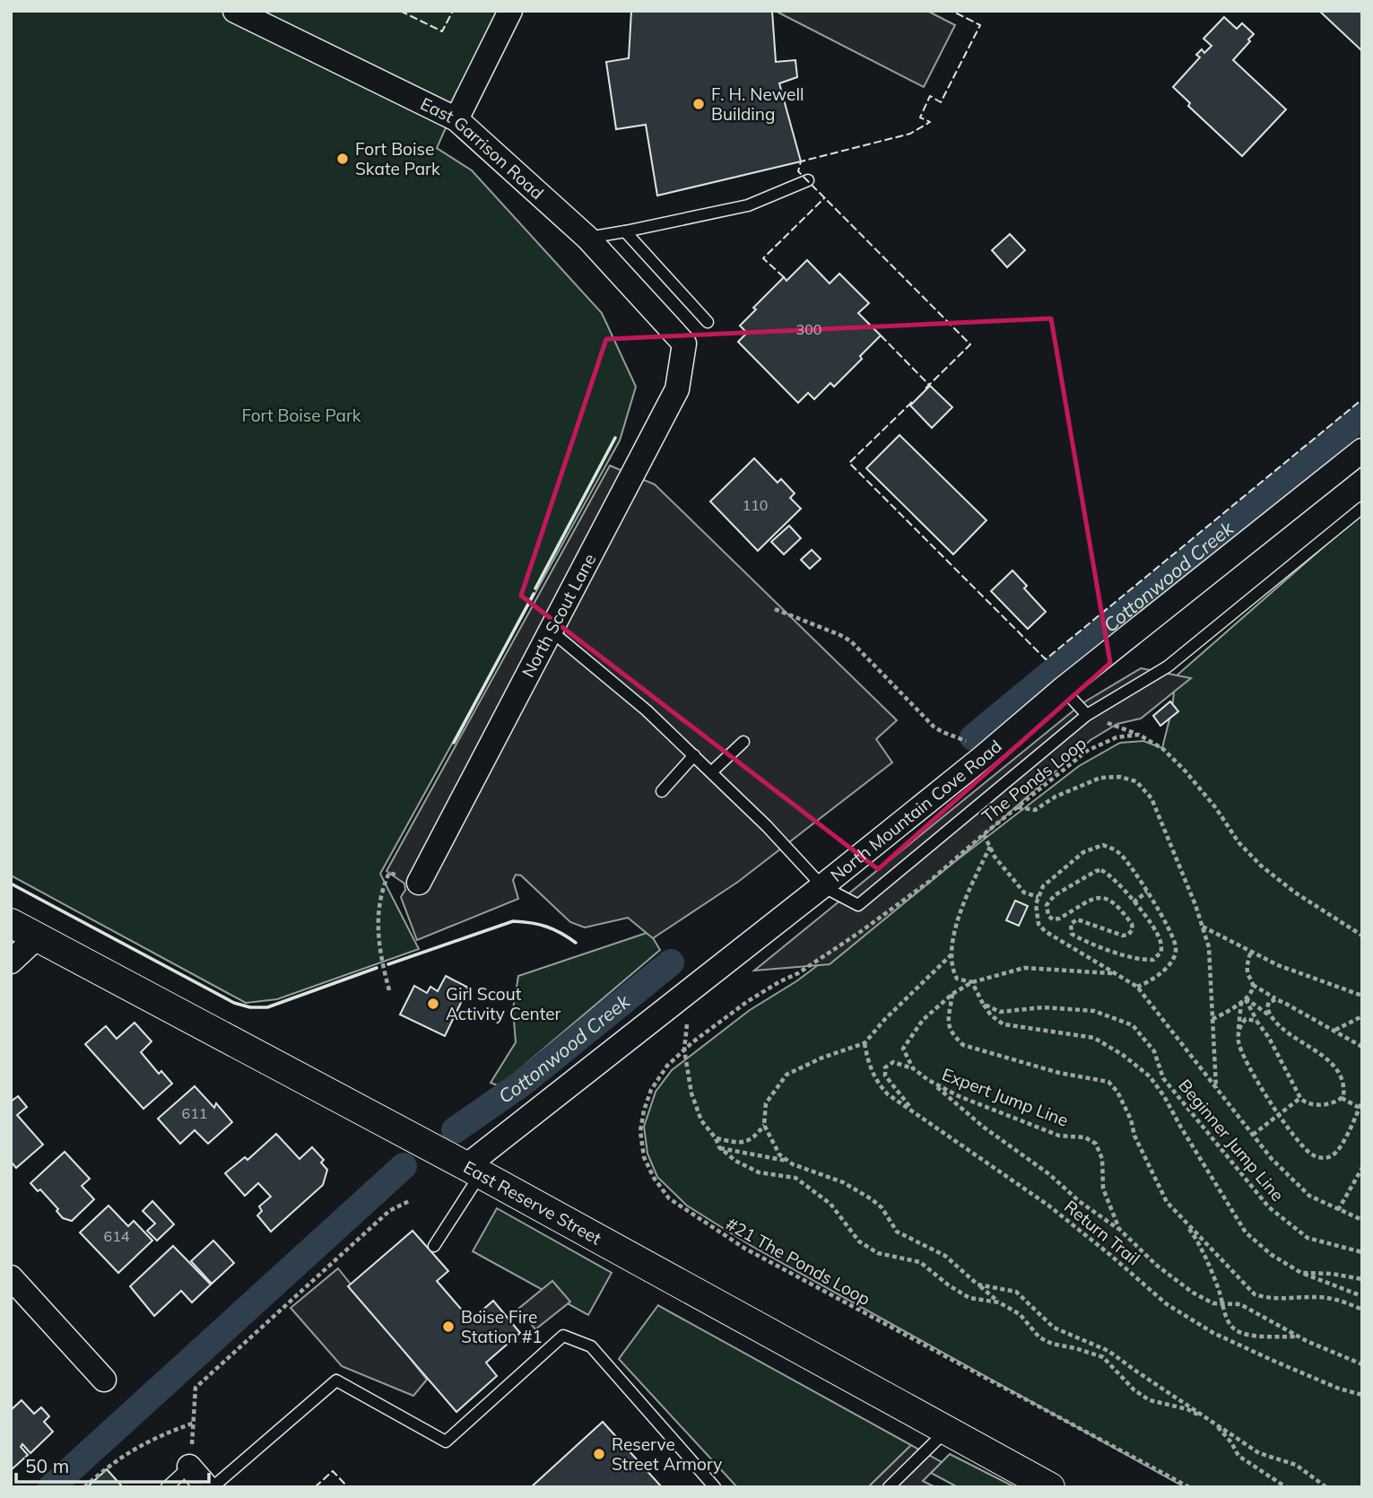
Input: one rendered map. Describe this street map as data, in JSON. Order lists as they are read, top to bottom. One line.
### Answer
{"streets":{"street":["East Garrison Road","North Scout Lane","North Mountain Cove Road","East Reserve Street"],"path":["The Ponds Loop","Expert Jump Line","Beginner Jump Line","Return Trail","#21 The Ponds Loop"]},"crossings":[["East Garrison Road","North Scout Lane"],["The Ponds Loop","#21 The Ponds Loop"],["North Mountain Cove Road","East Reserve Street"]],"water":["Cottonwood Creek"],"parks":["Fort Boise Park"],"places":["F. H. Newell Building","Fort Boise Skate Park","Girl Scout Activity Center","Boise Fire Station #1","Reserve Street Armory"],"house_numbers":["300","110","611","614"],"scale_bar":"50 m"}
